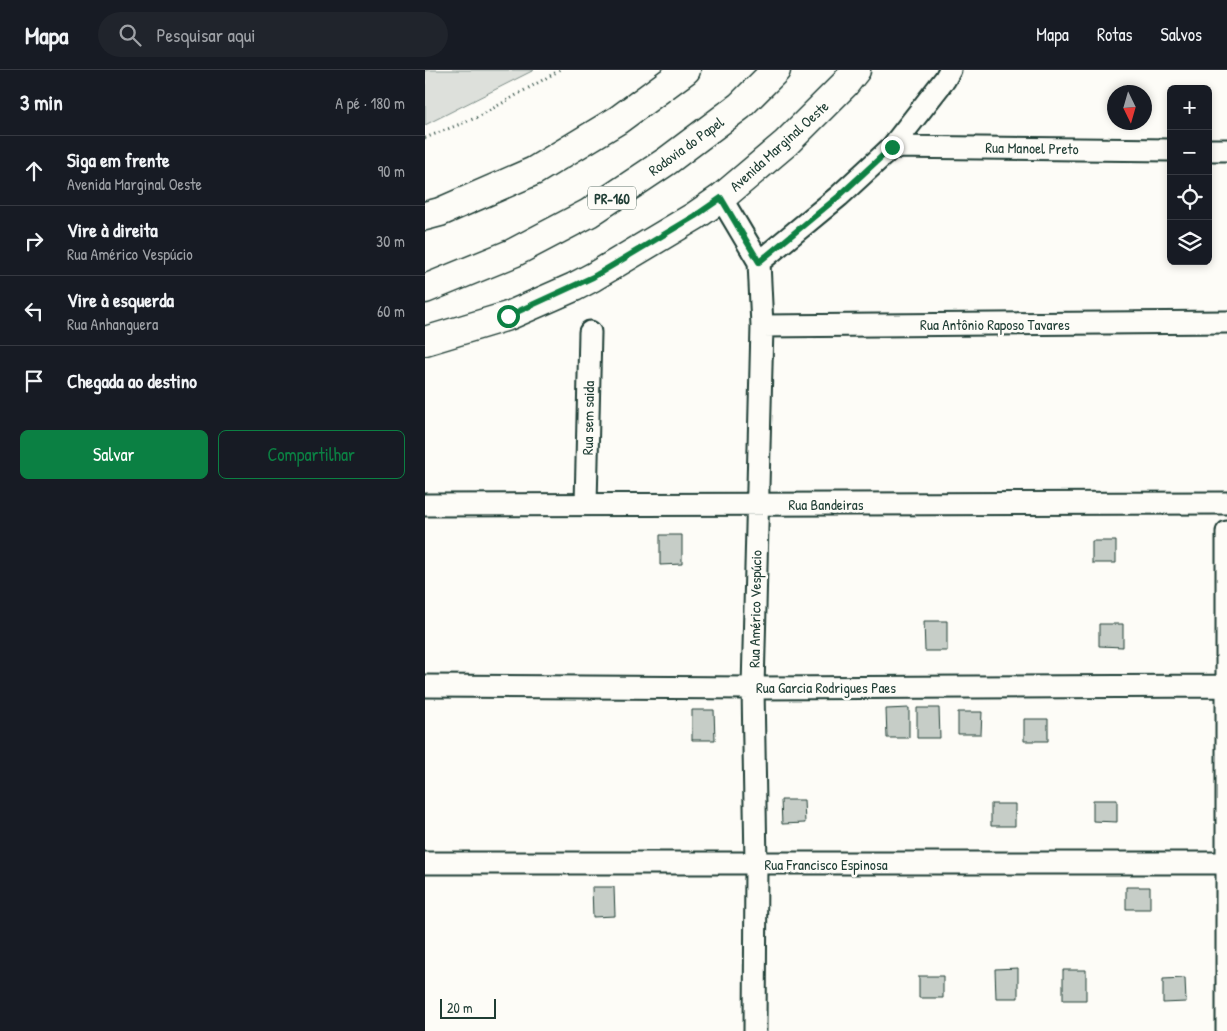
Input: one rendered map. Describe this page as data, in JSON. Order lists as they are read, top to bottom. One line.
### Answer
{"streets":{"main road":["Rodovia do Papel","Avenida Marginal Oeste","PR-160"],"street":["Rua Manoel Preto","Rua Antônio Raposo Tavares","Rua sem saida","Rua Bandeiras","Rua Américo Vespúcio","Rua Garcia Rodrigues Paes","Rua Francisco Espinosa"]},"crossings":[["Avenida Marginal Oeste","Rua Américo Vespúcio"],["Rua Antônio Raposo Tavares","Rua Américo Vespúcio"],["Rua sem saida","Rua Bandeiras"],["Rua Bandeiras","Rua Américo Vespúcio"],["Rua Américo Vespúcio","Rua Garcia Rodrigues Paes"],["Rua Américo Vespúcio","Rua Francisco Espinosa"]],"scale_bar":"20 m","north":"bottom","page":{"header":"Mapa","search":"Pesquisar aqui","nav":["Mapa","Rotas","Salvos"],"heading":["3 min","A pé · 180 m"],"map_buttons":["+","−"],"list":[["Siga em frente","Avenida Marginal Oeste","90 m"],["Vire à direita","Rua Américo Vespúcio","30 m"],["Vire à esquerda","Rua Anhanguera","60 m"],"Chegada ao destino"],"buttons":["Salvar","Compartilhar"],"scale":"20 m"}}
